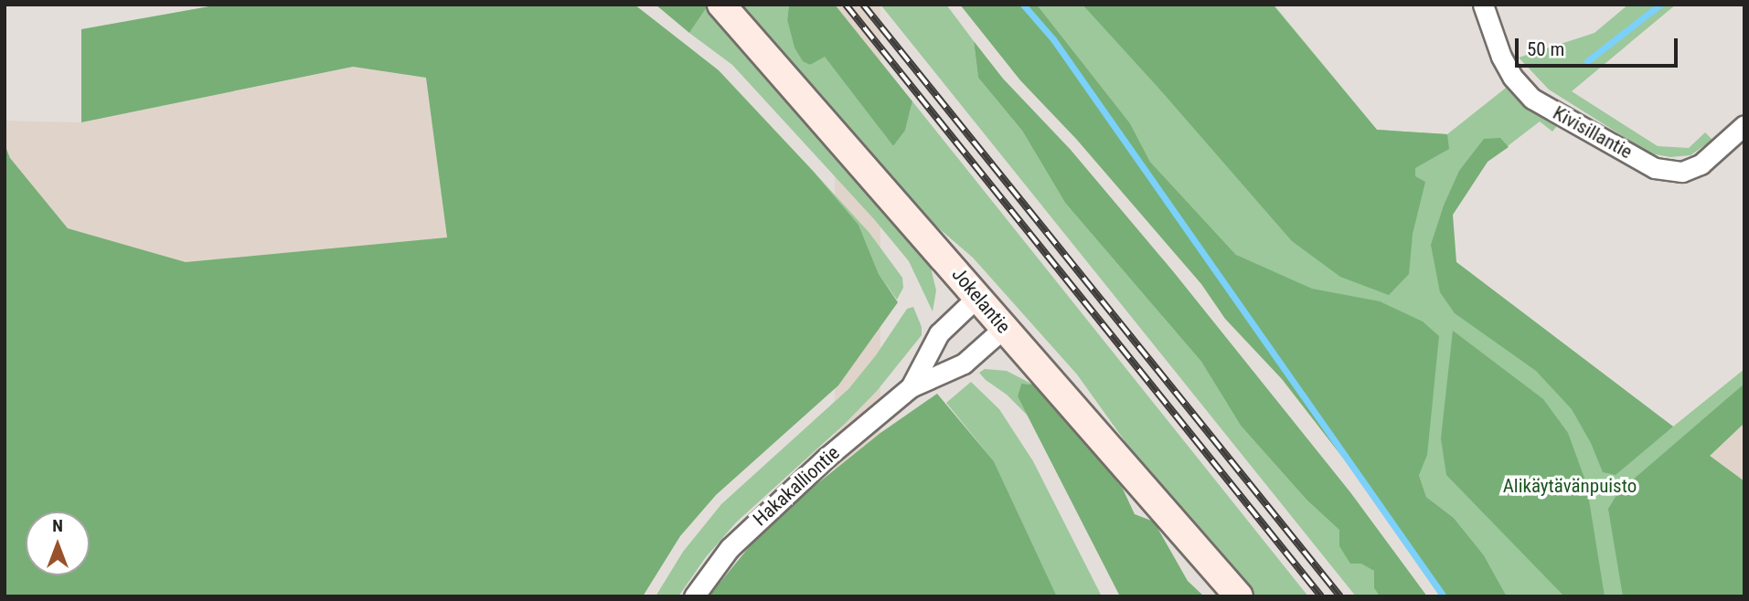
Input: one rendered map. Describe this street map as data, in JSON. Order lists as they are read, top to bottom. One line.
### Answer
{"streets":{"main road":["Jokelantie"],"street":["Kivisillantie","Hakakalliontie"]},"crossings":[["Jokelantie","Hakakalliontie"]],"parks":["Alikäytävänpuisto"],"scale_bar":"50 m","north":"top"}
